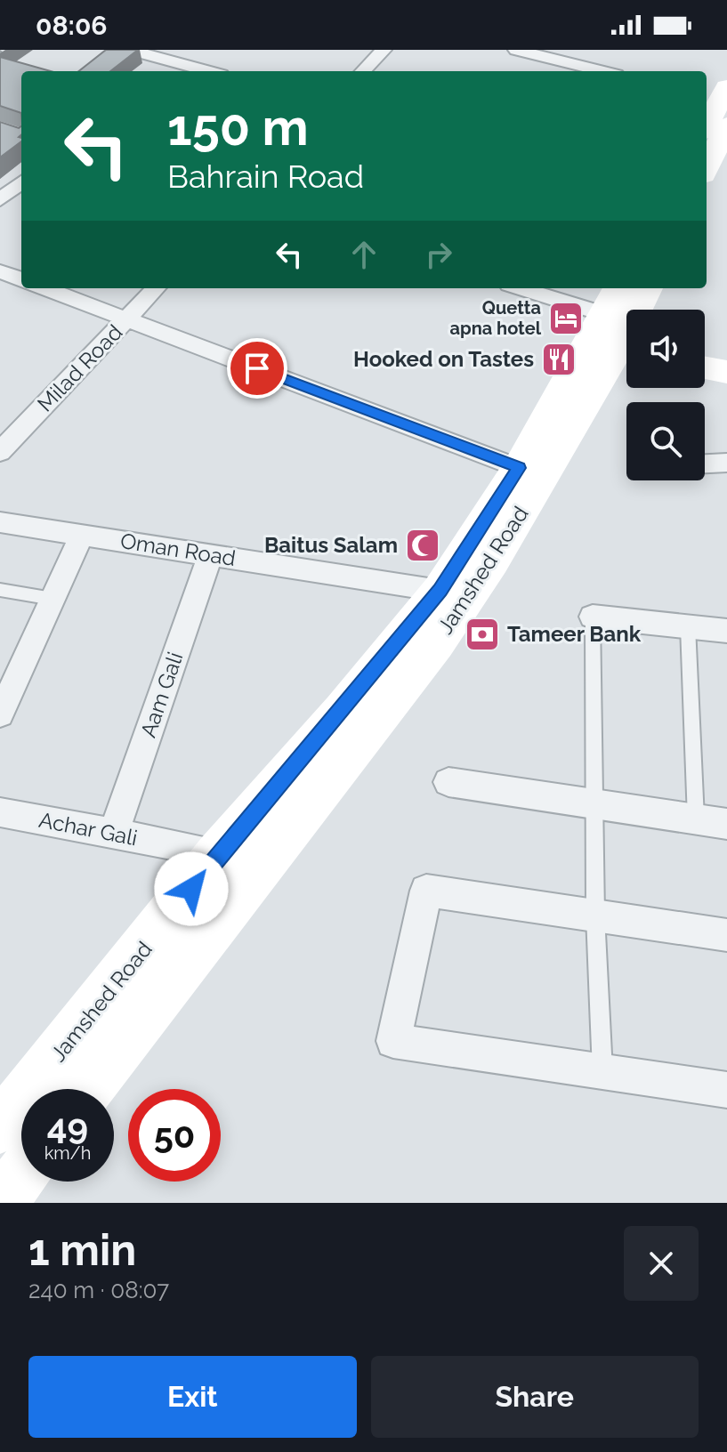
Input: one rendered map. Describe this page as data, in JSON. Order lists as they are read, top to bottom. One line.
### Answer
{"streets":{"main road":["Jamshed Road"],"street":["Milad Road","Oman Road","Aam Gali","Achar Gali"]},"crossings":[["Oman Road","Jamshed Road"],["Oman Road","Aam Gali"],["Jamshed Road","Achar Gali"],["Aam Gali","Achar Gali"]],"places":{"hotel":["Quetta apna hotel"],"restaurant":["Hooked on Tastes"],"mosque":["Baitus Salam"],"bank":["Tameer Bank"]},"page":{"status":"08:06","turn":["150 m","Bahrain Road"],"speed":"49 km/h","limit":"50","heading":["1 min","240 m · 08:07"],"buttons":["Exit","Share"]}}
